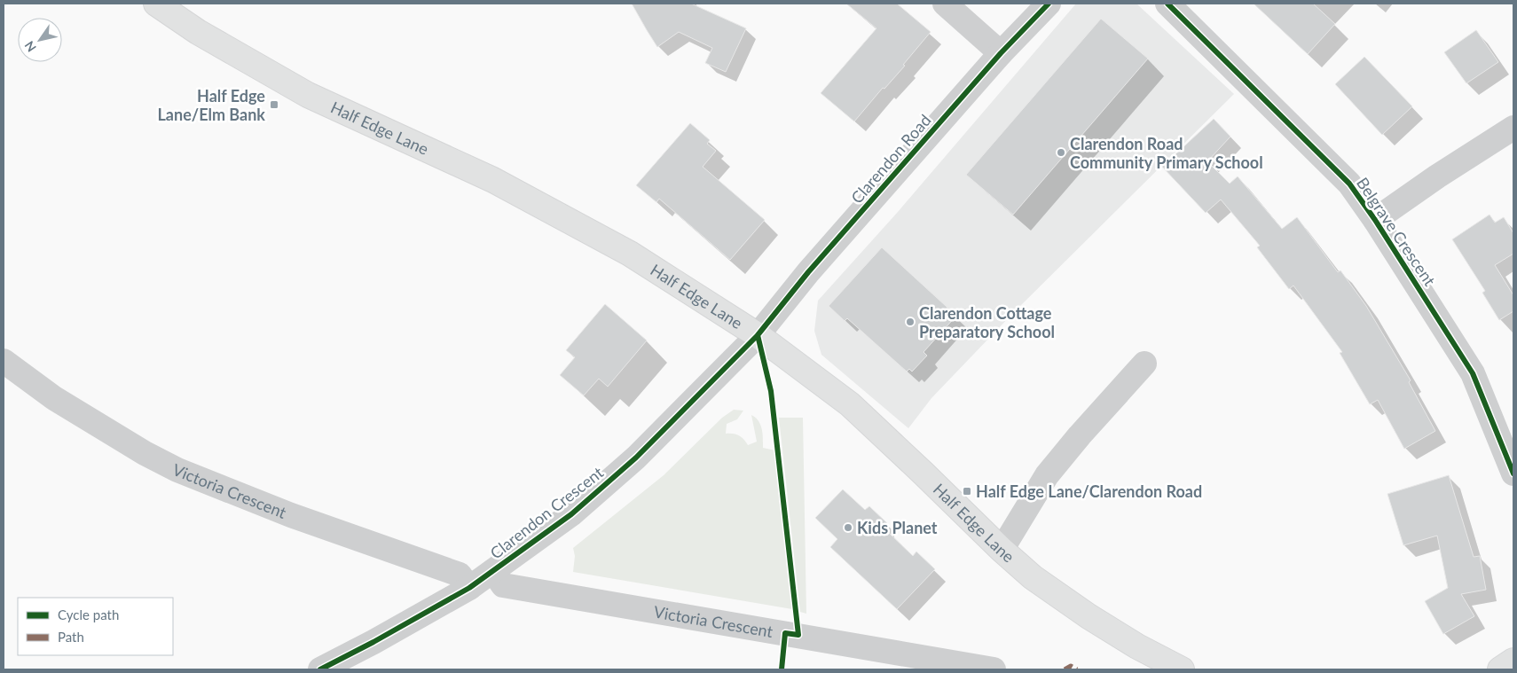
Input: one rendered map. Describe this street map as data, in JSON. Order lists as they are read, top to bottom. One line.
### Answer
{"streets":{"main road":["Half Edge Lane"],"street":["Clarendon Road","Belgrave Crescent","Victoria Crescent","Clarendon Crescent"]},"crossings":[["Half Edge Lane","Clarendon Road"],["Half Edge Lane","Clarendon Crescent"],["Clarendon Road","Clarendon Crescent"],["Victoria Crescent","Clarendon Crescent"]],"places":{"transit":["Half Edge Lane/Elm Bank","Half Edge Lane/Clarendon Road"],"other":["Clarendon Road Community Primary School","Clarendon Cottage Preparatory School","Kids Planet"]},"legend":["Cycle path","Path"],"north":"bottom left"}
